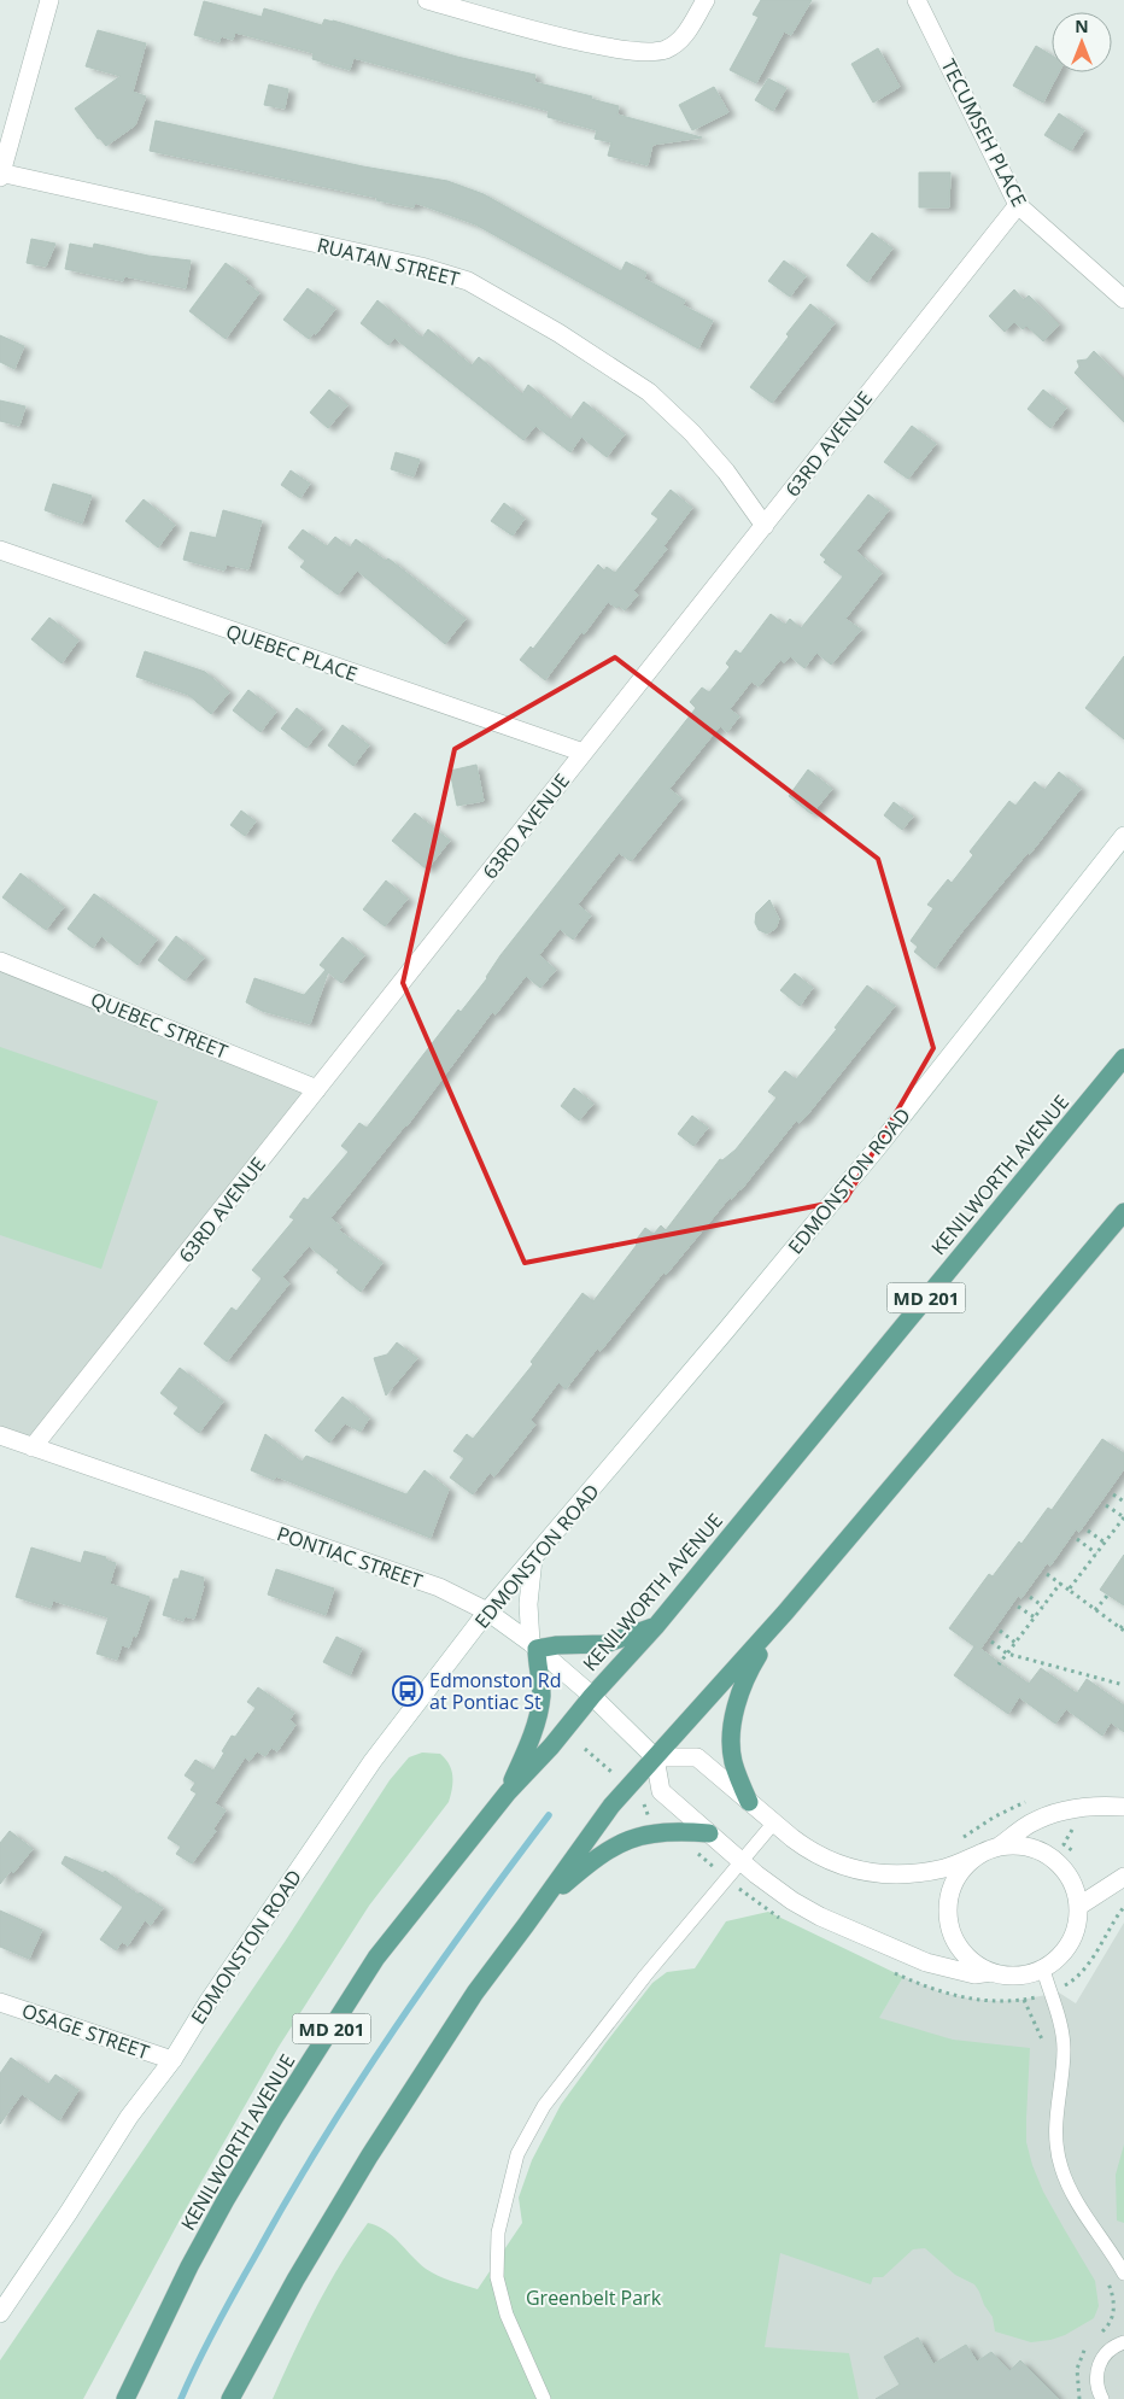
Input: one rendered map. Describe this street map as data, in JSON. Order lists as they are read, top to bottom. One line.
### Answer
{"streets":{"main road":["KENILWORTH AVENUE","MD 201"],"street":["TECUMSEH PLACE","RUATAN STREET","63RD AVENUE","QUEBEC PLACE","QUEBEC STREET","EDMONSTON ROAD","PONTIAC STREET","OSAGE STREET"]},"crossings":[["TECUMSEH PLACE","63RD AVENUE"],["RUATAN STREET","63RD AVENUE"],["63RD AVENUE","QUEBEC PLACE"],["63RD AVENUE","QUEBEC STREET"],["63RD AVENUE","PONTIAC STREET"],["KENILWORTH AVENUE","PONTIAC STREET"],["EDMONSTON ROAD","PONTIAC STREET"],["EDMONSTON ROAD","OSAGE STREET"]],"parks":["Greenbelt Park"],"places":{"bus stop":["Edmonston Rd at Pontiac St"]},"north":"top"}
